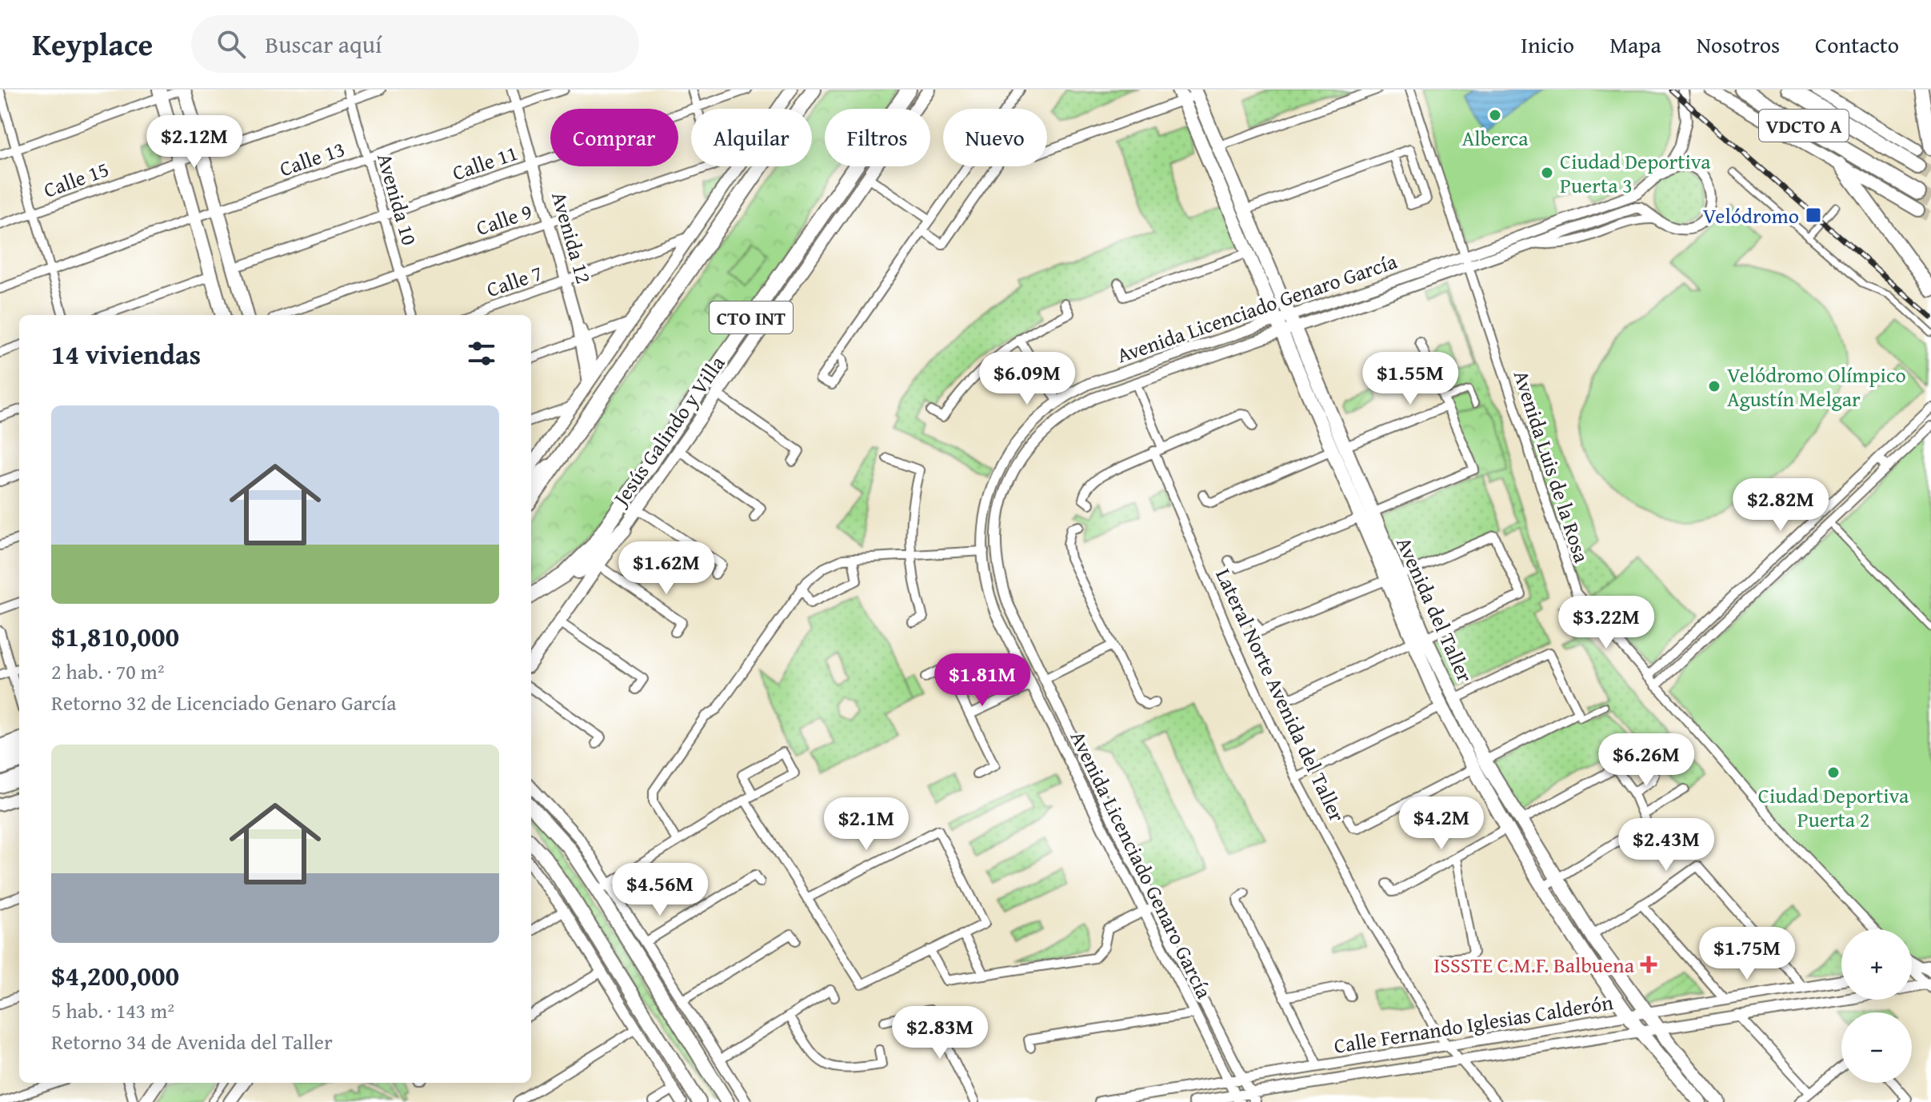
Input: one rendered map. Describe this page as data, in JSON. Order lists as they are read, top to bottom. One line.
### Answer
{"streets":{"highway":["VDCTO A","CTO INT"],"main road":["Jesús Galindo y Villa","Avenida del Taller"],"street":["Calle 13","Calle 11","Calle 15","Avenida 10","Calle 9","Avenida 12","Calle 7","Avenida Licenciado Genaro García","Avenida Luis de la Rosa","Lateral Norte Avenida del Taller","Calle Fernando Iglesias Calderón"]},"crossings":[["Calle 13","Avenida 10"],["Calle 13","Avenida 12"],["Calle 11","Avenida 10"],["Calle 11","Avenida 12"],["Calle 15","Avenida 10"],["Avenida 10","Calle 9"],["Calle 9","Avenida 12"],["Avenida 12","Calle 7"],["Avenida Licenciado Genaro García","Avenida Luis de la Rosa"],["Avenida Licenciado Genaro García","Avenida del Taller"],["Avenida Licenciado Genaro García","Calle Fernando Iglesias Calderón"],["Avenida del Taller","Calle Fernando Iglesias Calderón"],["Lateral Norte Avenida del Taller","Calle Fernando Iglesias Calderón"]],"places":{"other":["Alberca","Ciudad Deportiva Puerta 3","Velódromo Olímpico Agustín Melgar","Ciudad Deportiva Puerta 2"],"transit":["Velódromo"],"health":["ISSSTE C.M.F. Balbuena"]},"page":{"header":"Keyplace","search":"Buscar aquí","nav":["Inicio","Mapa","Nosotros","Contacto"],"chip":["Comprar","Alquilar","Filtros","Nuevo"],"price":["$2.12M","$6.09M","$1.55M","$2.82M","$1.62M","$3.22M","$1.81M","$6.26M","$4.2M","$2.1M","$2.43M","$4.56M","$1.75M","$2.83M"],"heading":"14 viviendas","list":[{"name":"$1,810,000","note":"2 hab. · 70 m² · Retorno 32 de Licenciado Genaro García"},{"name":"$4,200,000","note":"5 hab. · 143 m² · Retorno 34 de Avenida del Taller"}],"map_buttons":["+","−"]}}
